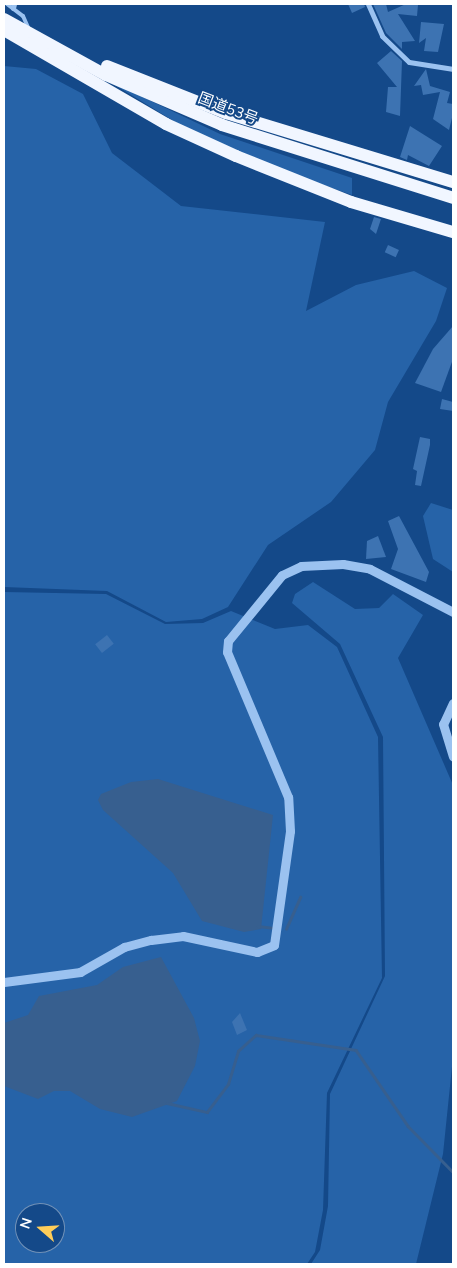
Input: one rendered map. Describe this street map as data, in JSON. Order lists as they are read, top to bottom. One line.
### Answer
{"streets":{"highway":["国道53号"]},"north":"left"}
